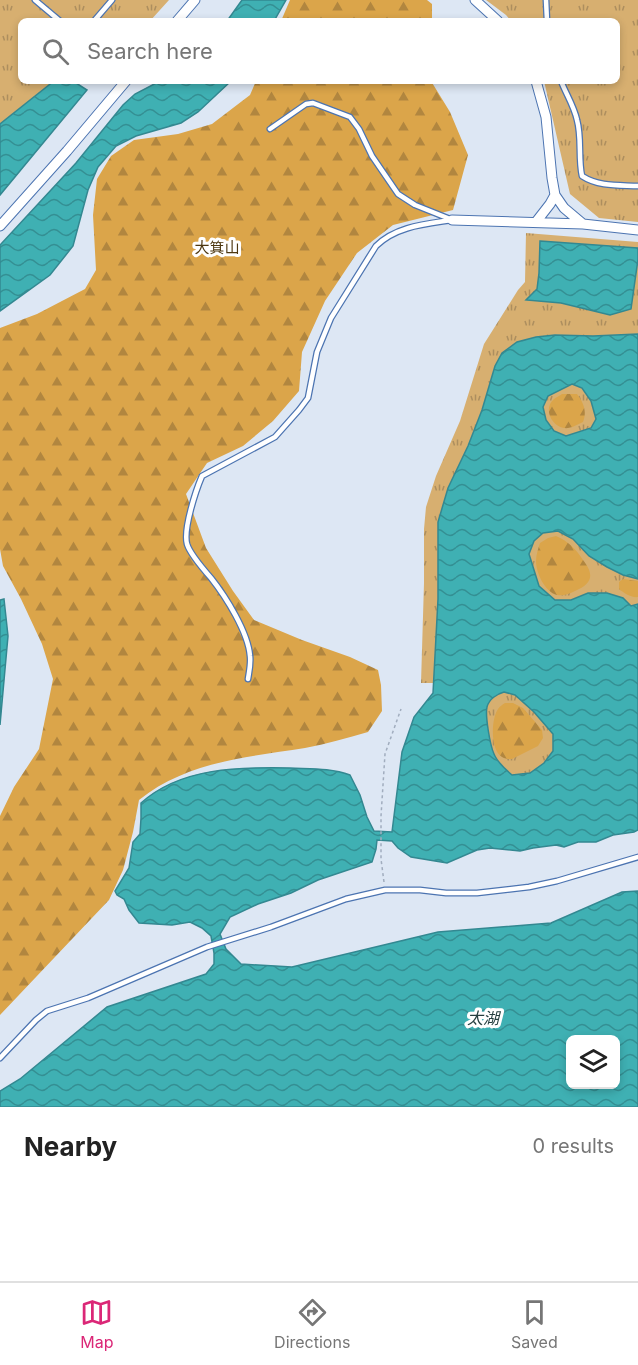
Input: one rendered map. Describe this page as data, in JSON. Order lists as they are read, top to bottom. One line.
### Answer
{"water":["太湖"],"parks":["大箕山"],"page":{"search":"Search here","heading":["Nearby","0 results"],"nav":["Map","Directions","Saved"]}}
